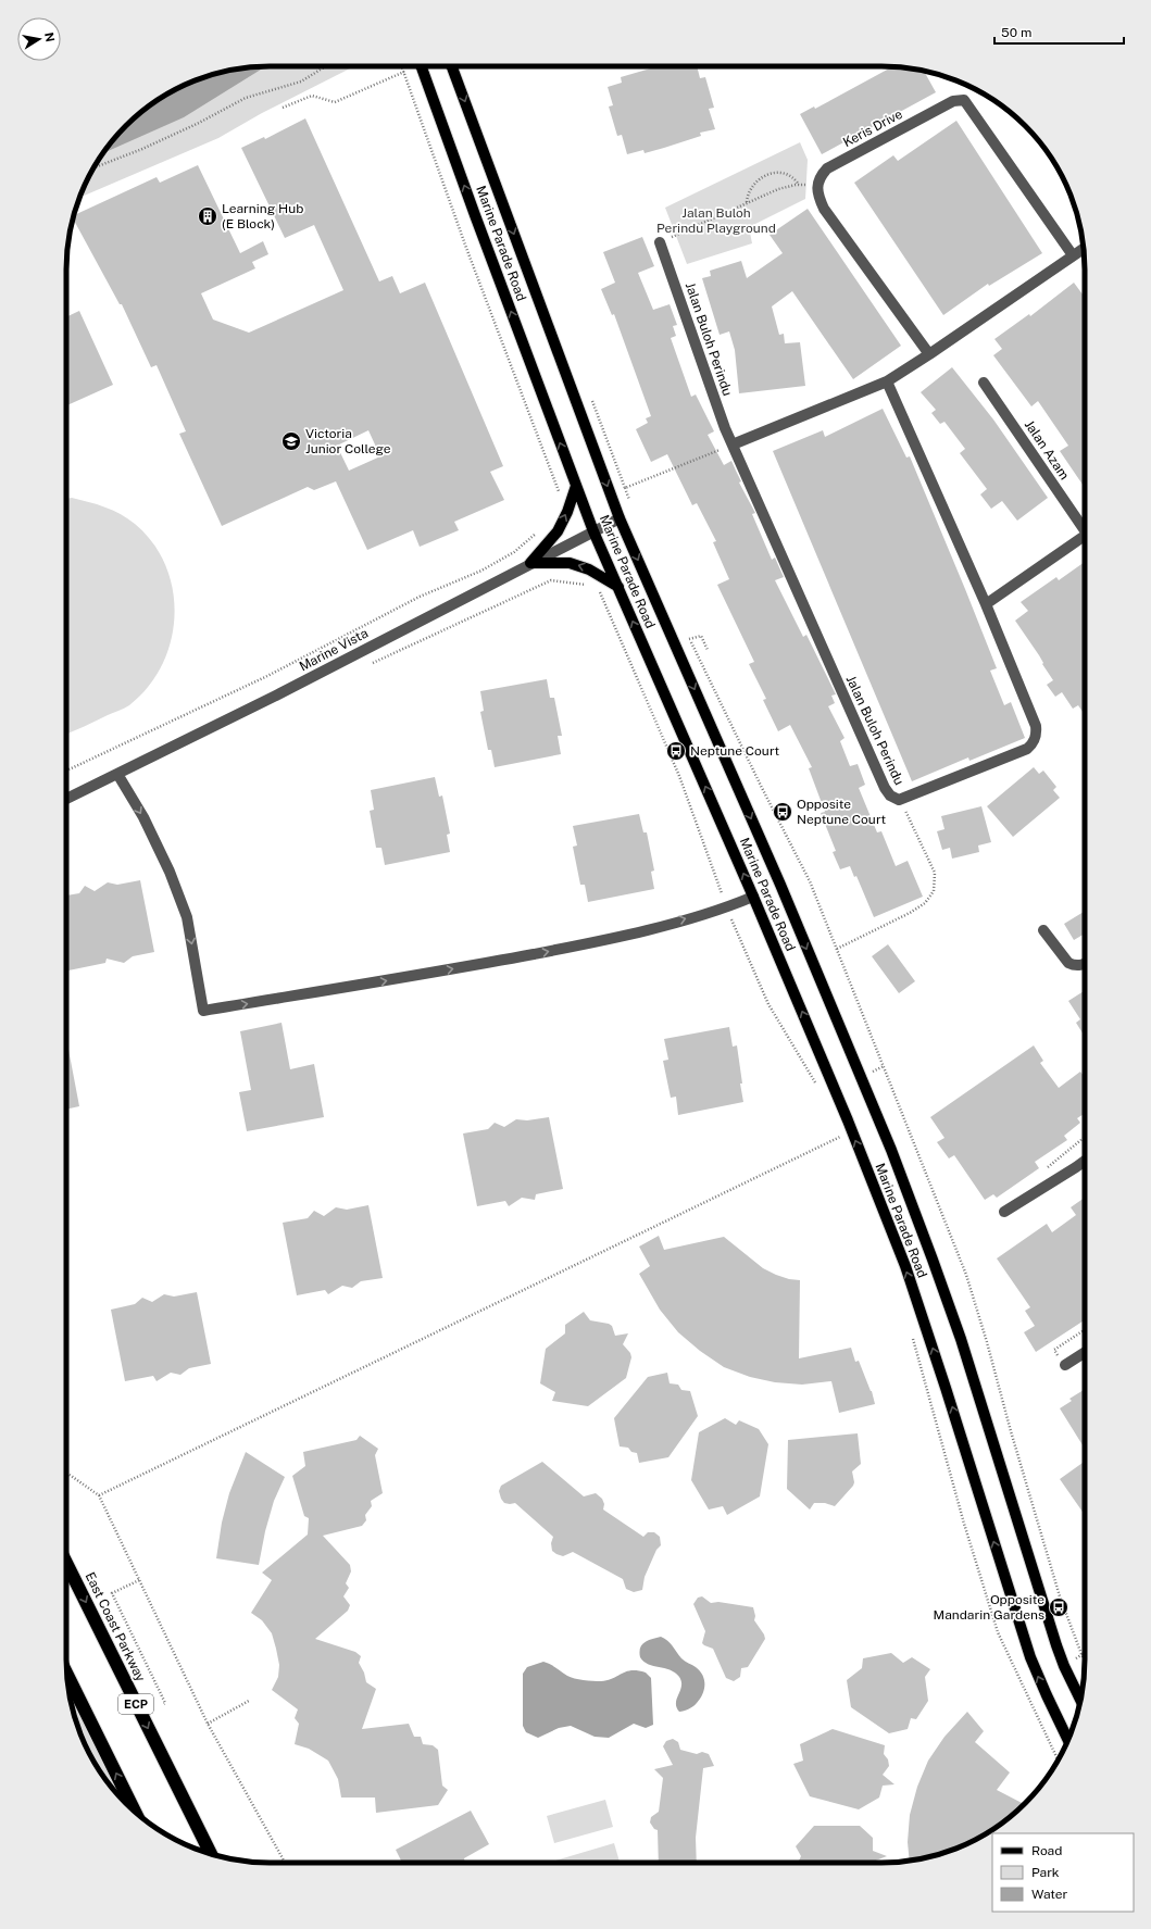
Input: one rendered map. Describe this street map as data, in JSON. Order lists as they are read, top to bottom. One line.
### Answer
{"streets":{"highway":["East Coast Parkway","ECP"],"main road":["Marine Parade Road"],"street":["Keris Drive","Jalan Buloh Perindu","Jalan Azam","Marine Vista"]},"crossings":[["Marine Parade Road","Marine Vista"]],"parks":["Jalan Buloh Perindu Playground"],"places":{"building":["Learning Hub (E Block)"],"school or university":["Victoria Junior College"],"bus stop":["Neptune Court","Opposite Neptune Court","Opposite Mandarin Gardens"]},"legend":["Road","Park","Water"],"scale_bar":"50 m","north":"right"}
